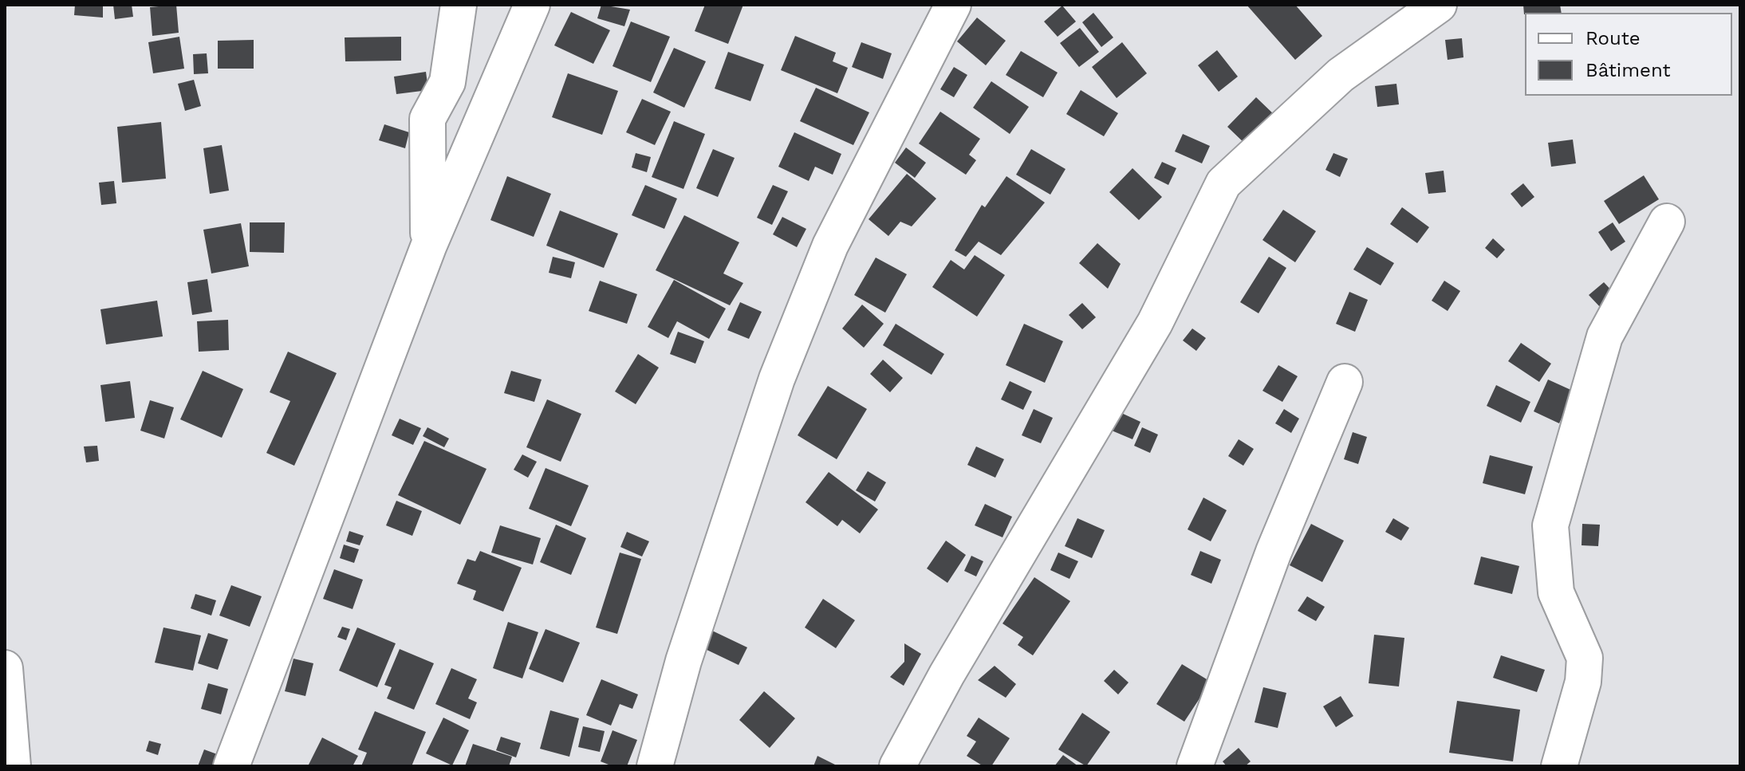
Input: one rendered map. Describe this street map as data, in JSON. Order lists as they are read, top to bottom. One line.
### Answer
{"legend":["Route","Bâtiment"]}
